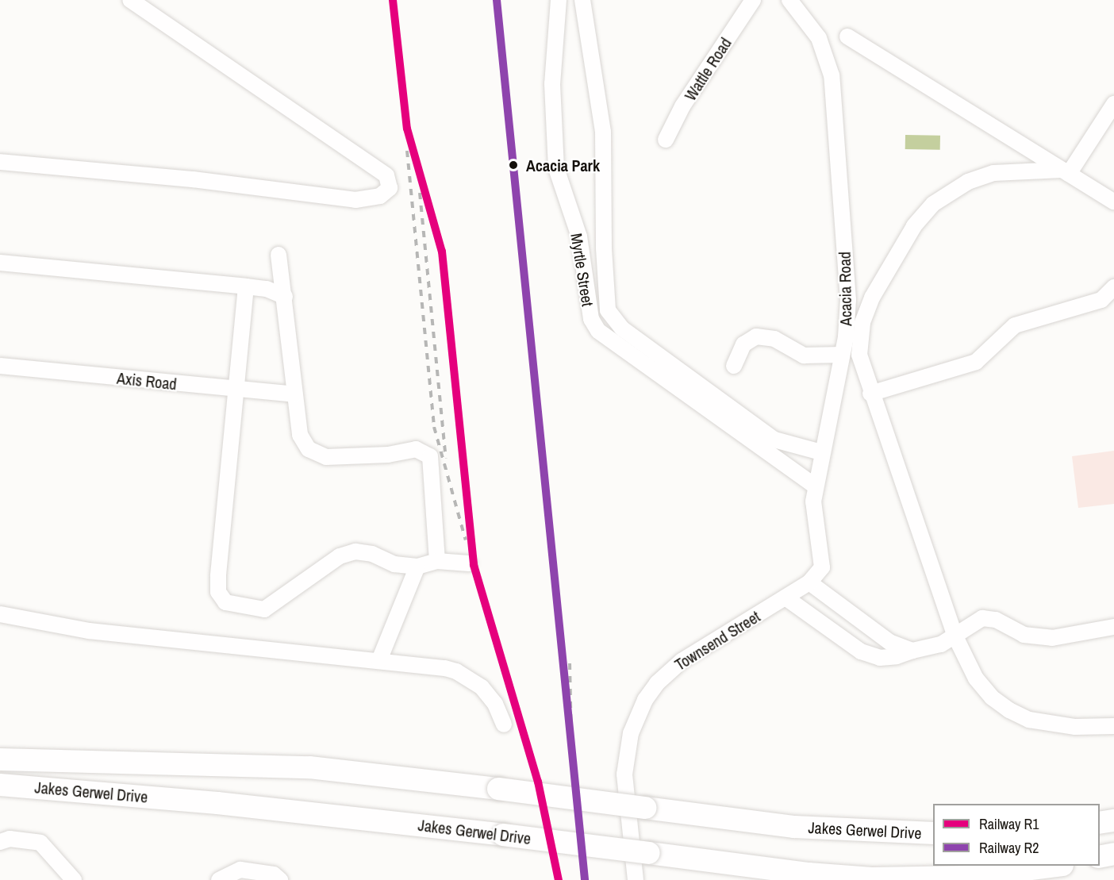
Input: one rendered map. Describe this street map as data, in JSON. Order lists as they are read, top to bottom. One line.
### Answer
{"streets":{"highway":["Jakes Gerwel Drive"],"street":["Wattle Road","Myrtle Street","Acacia Road","Axis Road","Townsend Street"]},"crossings":[["Myrtle Street","Acacia Road"],["Acacia Road","Townsend Street"]],"places":["Acacia Park"],"lines":["rail line R1","rail line R2"],"legend":["Railway R1","Railway R2"]}
